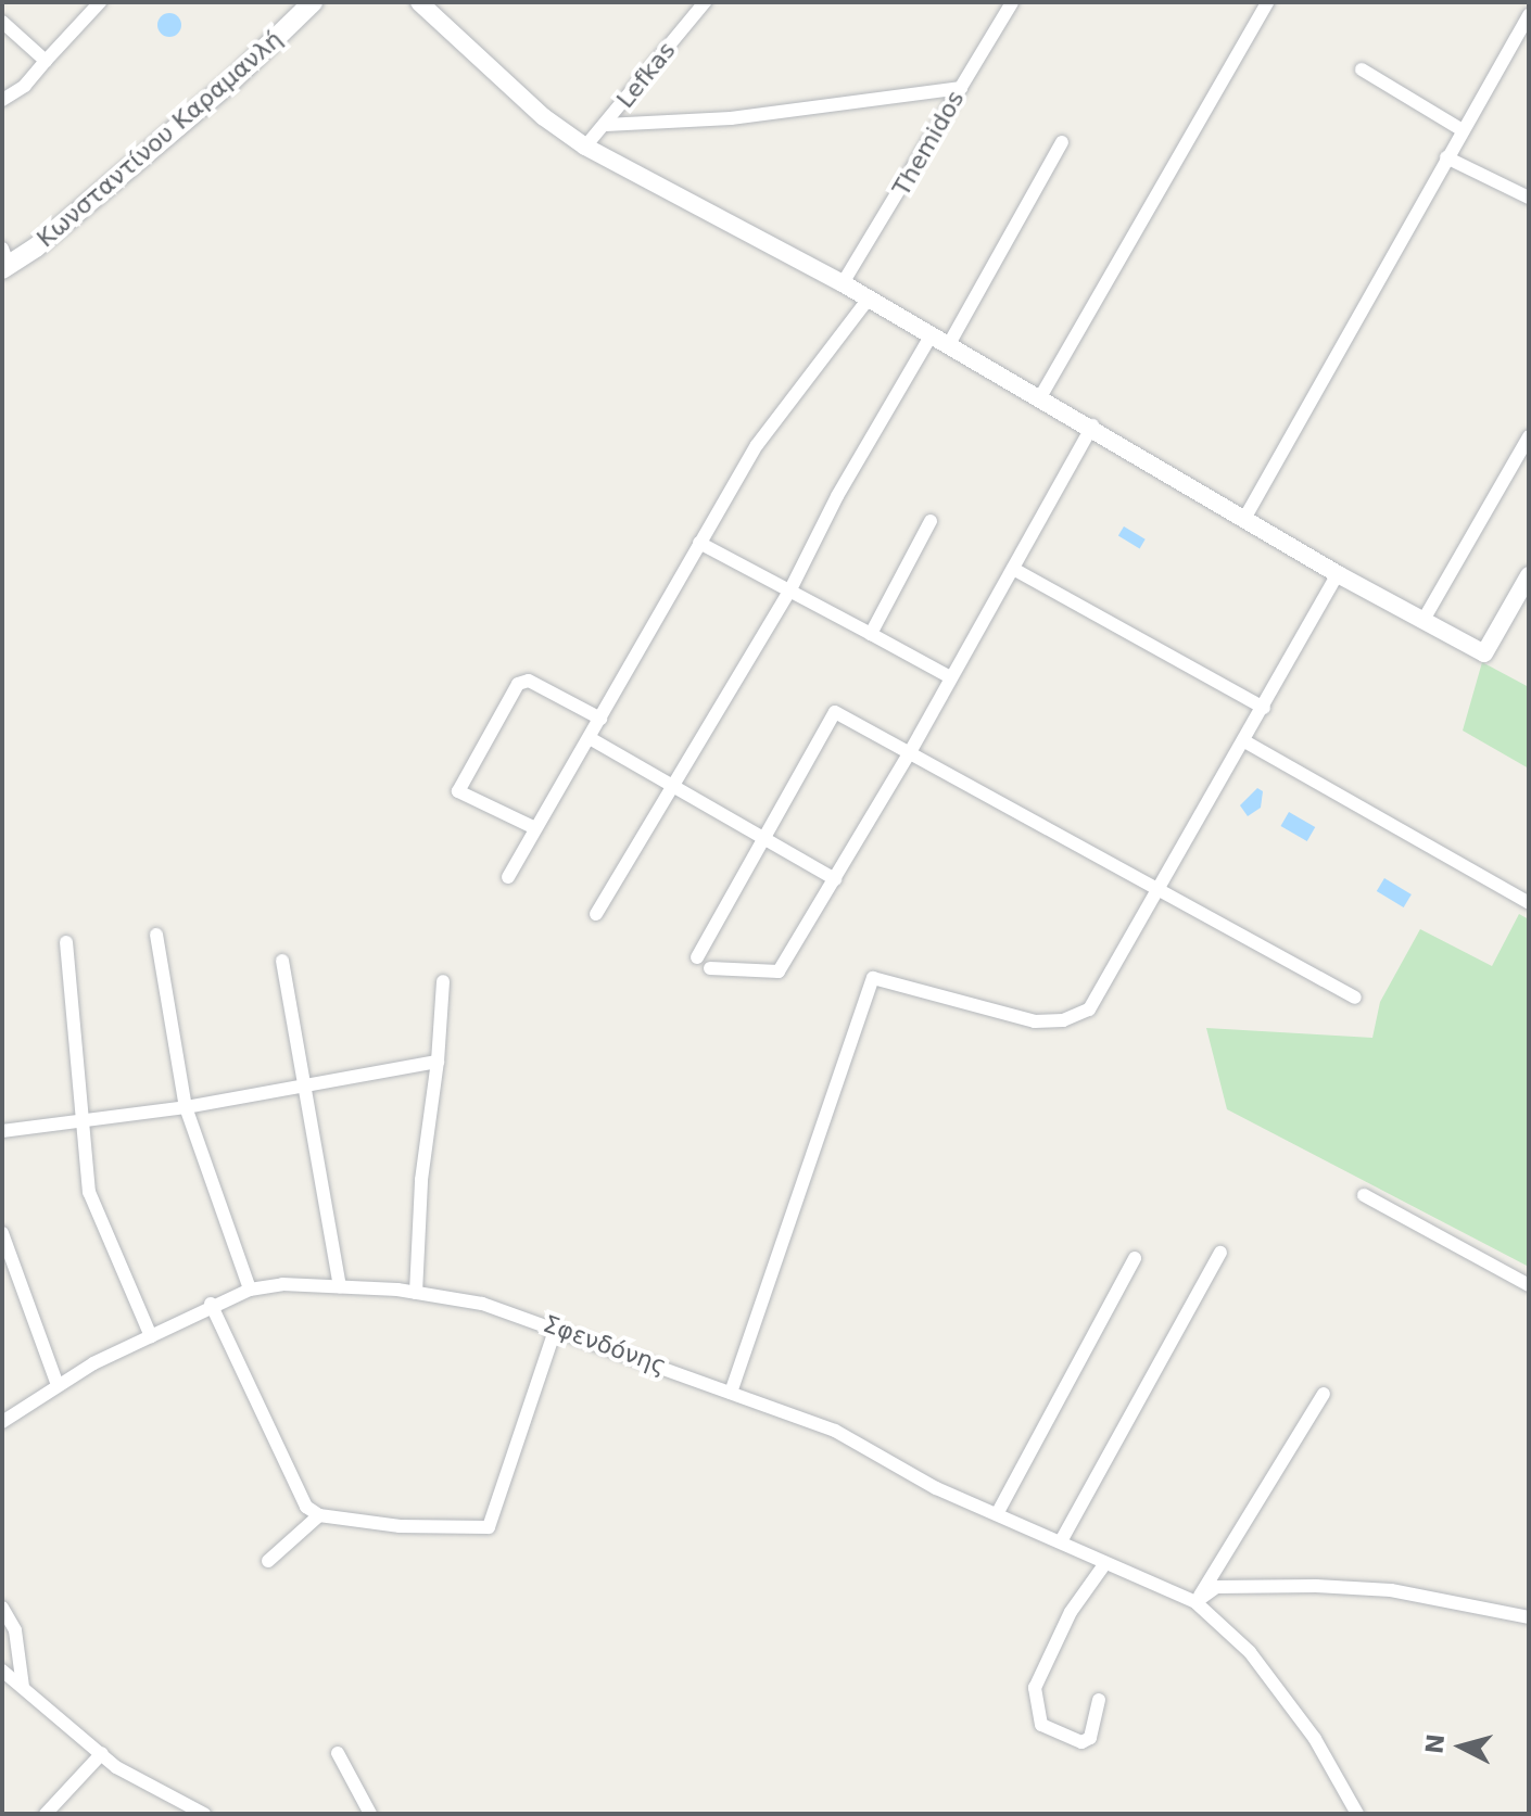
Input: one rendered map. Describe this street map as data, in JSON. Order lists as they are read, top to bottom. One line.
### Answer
{"streets":{"main road":["Κωνσταντίνου Καραμανλή"],"street":["Lefkas","Themidos","Σφενδόνης"]},"north":"left"}
